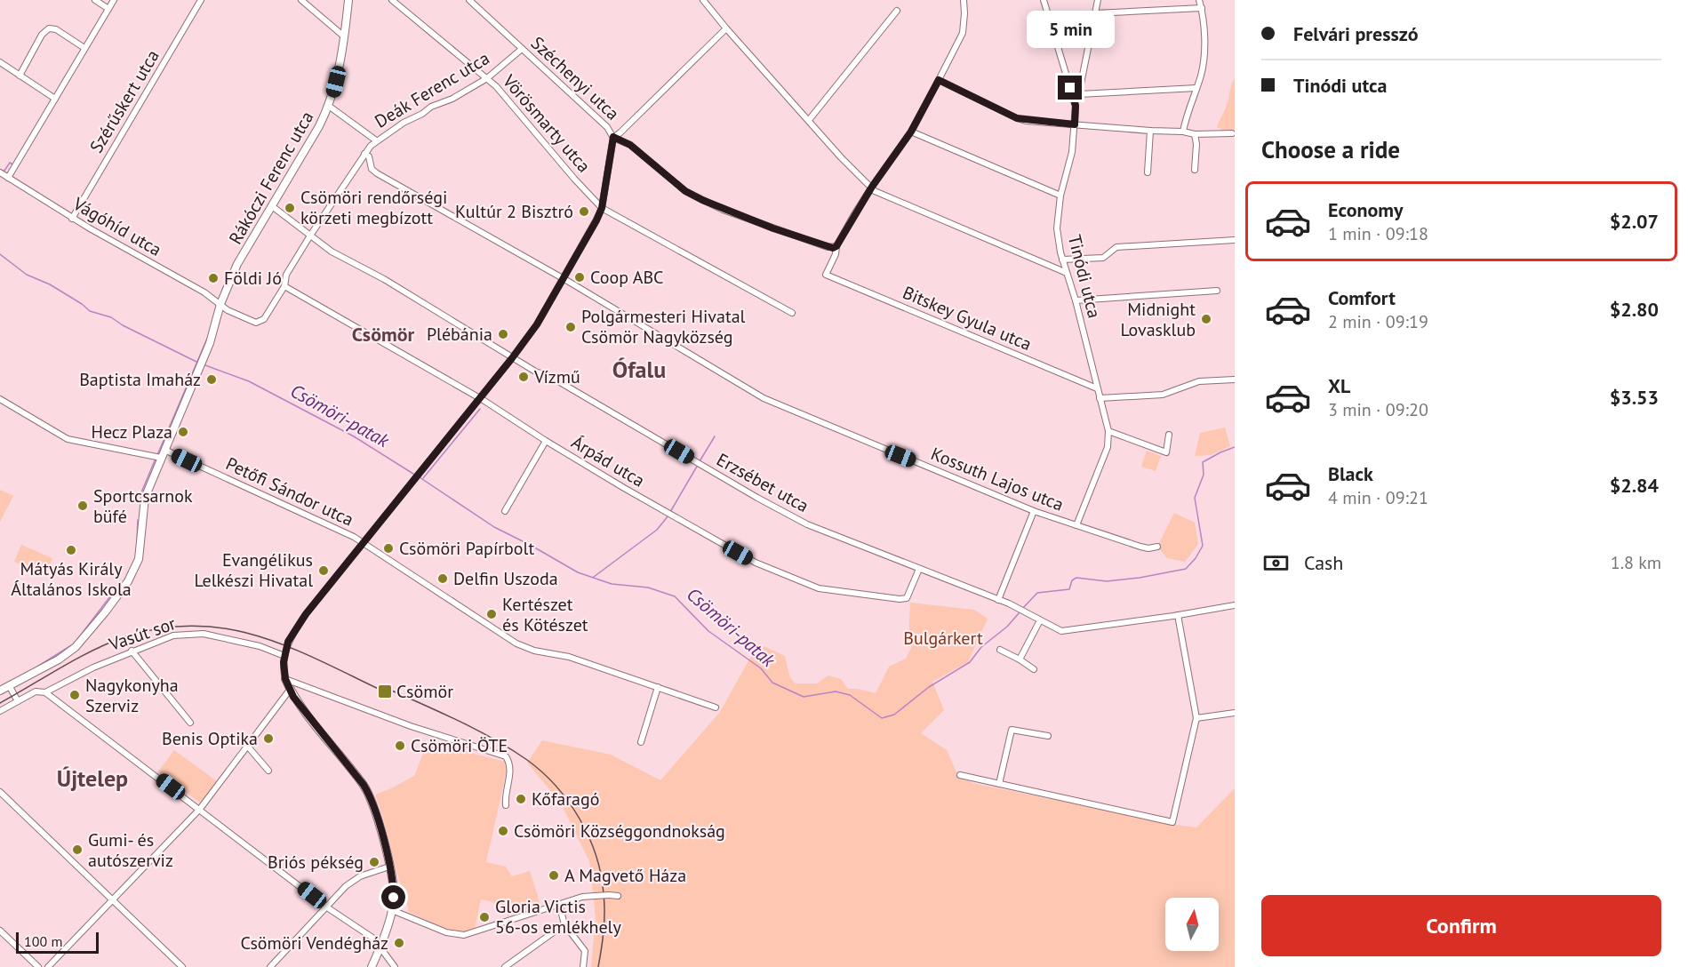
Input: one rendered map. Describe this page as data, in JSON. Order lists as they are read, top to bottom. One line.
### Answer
{"streets":{"street":["Széchenyi utca","Deák Ferenc utca","Szérűskert utca","Vörösmarty utca","Rákóczi Ferenc utca","Vágóhíd utca","Tinódi utca","Bitskey Gyula utca","Árpád utca","Kossuth Lajos utca","Erzsébet utca","Petőfi Sándor utca","Vasút sor"]},"crossings":[["Széchenyi utca","Deák Ferenc utca"],["Széchenyi utca","Bitskey Gyula utca"],["Deák Ferenc utca","Vörösmarty utca"],["Deák Ferenc utca","Vágóhíd utca"],["Deák Ferenc utca","Árpád utca"],["Deák Ferenc utca","Kossuth Lajos utca"],["Deák Ferenc utca","Erzsébet utca"],["Szérűskert utca","Vágóhíd utca"],["Rákóczi Ferenc utca","Vágóhíd utca"],["Rákóczi Ferenc utca","Erzsébet utca"],["Rákóczi Ferenc utca","Petőfi Sándor utca"],["Tinódi utca","Bitskey Gyula utca"],["Tinódi utca","Kossuth Lajos utca"],["Árpád utca","Erzsébet utca"]],"districts":["Csömör","Ófalu","Újtelep"],"water":["Csömöri-patak"],"parks":["Bulgárkert"],"places":{"other":["Csömöri rendőrségi körzeti megbízott","Kultúr 2 Bisztró","Coop ABC","Földi Jó","Midnight Lovasklub","Polgármesteri Hivatal Csömör Nagyközség","Plébánia","Vízmű","Baptista Imaház","Hecz Plaza","Sportcsarnok büfé","Csömöri Papírbolt","Mátyás Király Általános Iskola","Evangélikus Lelkészi Hivatal","Delfin Uszoda","Kertészet és Kötészet","Nagykonyha Szerviz","Benis Optika","Csömöri ÖTE","Kőfaragó","Csömöri Községgondnokság","Gumi- és autószerviz","Briós pékség","A Magvető Háza","Gloria Victis 56-os emlékhely","Csömöri Vendégház"],"transit":["Csömör"]},"scale_bar":"100 m","north":"top","page":{"banner":["Felvári presszó","Tinódi utca"],"bubble":"5 min","heading":"Choose a ride","list":[{"name":"Economy","note":"1 min · 09:18","value":"$2.07"},{"name":"Comfort","note":"2 min · 09:19","value":"$2.80"},{"name":"XL","note":"3 min · 09:20","value":"$3.53"},{"name":"Black","note":"4 min · 09:21","value":"$2.84"}],"pay":["Cash","1.8 km"],"buttons":"Confirm","scale":"100 m"}}
